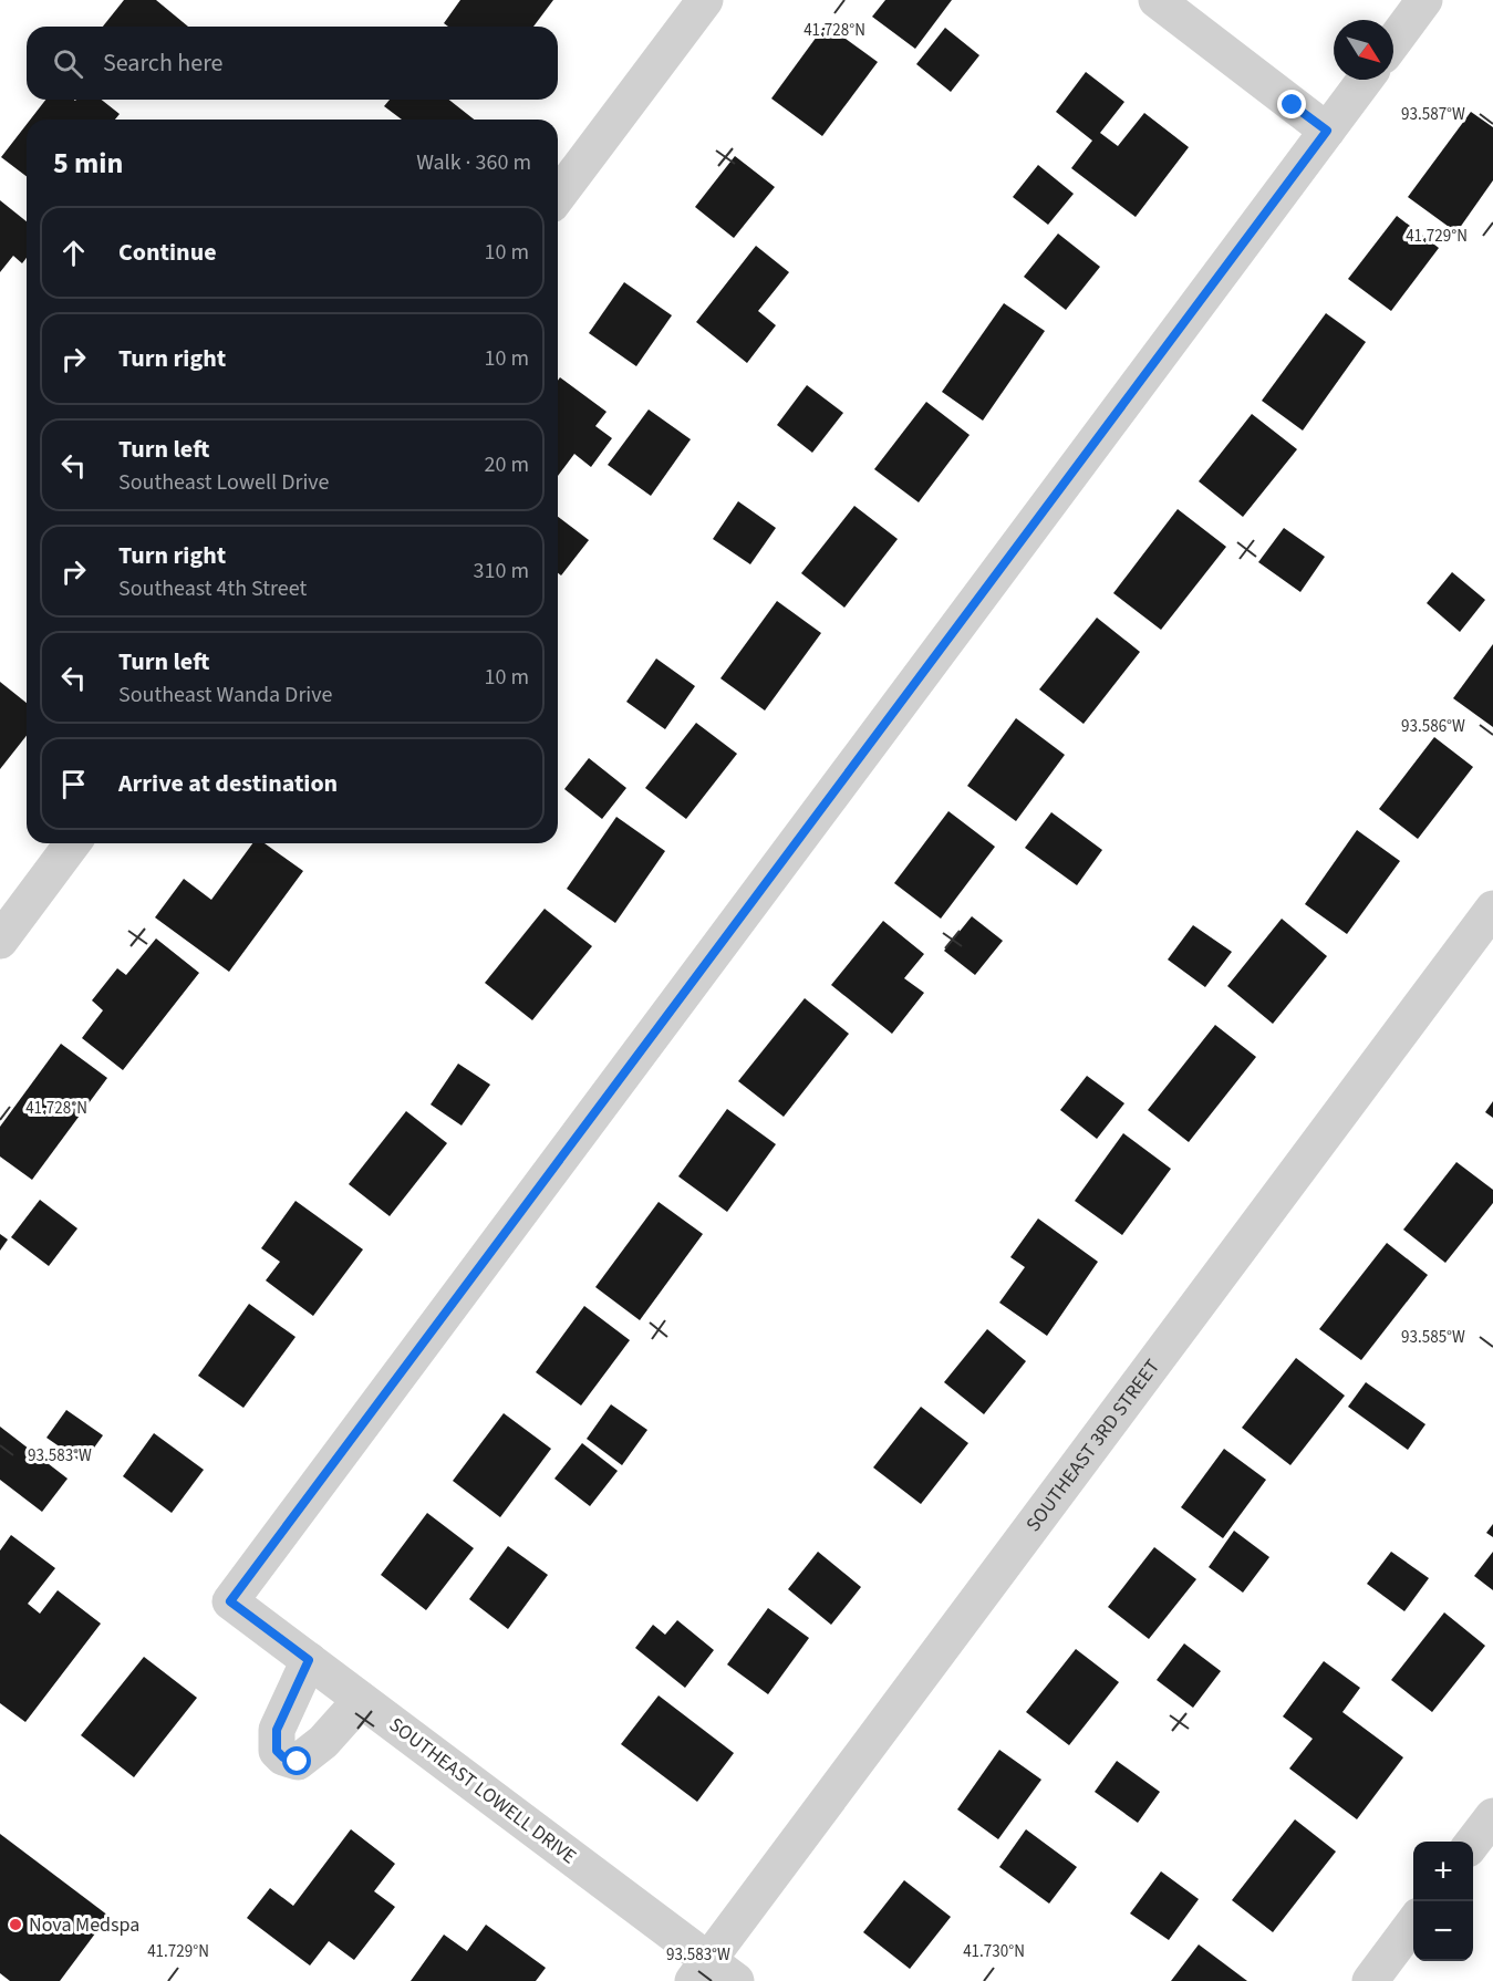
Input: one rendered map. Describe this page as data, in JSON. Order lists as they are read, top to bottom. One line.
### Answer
{"streets":{"street":["SOUTHEAST 3RD STREET","SOUTHEAST LOWELL DRIVE"]},"crossings":[["SOUTHEAST 3RD STREET","SOUTHEAST LOWELL DRIVE"]],"places":["Nova Medspa"],"north":"bottom right","page":{"search":"Search here","heading":["5 min","Walk · 360 m"],"list":[["Continue","10 m"],["Turn right","10 m"],["Turn left","Southeast Lowell Drive","20 m"],["Turn right","Southeast 4th Street","310 m"],["Turn left","Southeast Wanda Drive","10 m"],"Arrive at destination"],"map_buttons":["+","−"]},"coordinates":["41.728°N","93.587°W","41.729°N","93.586°W","93.585°W","93.583°W","41.730°N"]}
